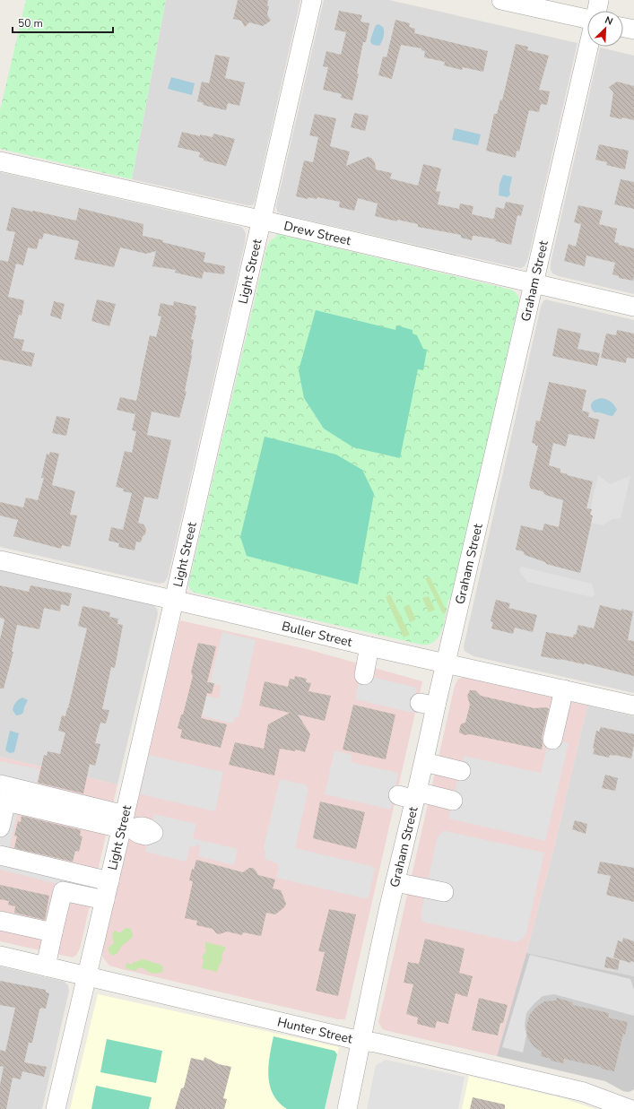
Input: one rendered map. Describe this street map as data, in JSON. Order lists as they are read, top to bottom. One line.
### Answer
{"streets":{"street":["Drew Street","Light Street","Graham Street","Buller Street","Hunter Street"]},"crossings":[["Drew Street","Light Street"],["Drew Street","Graham Street"],["Light Street","Buller Street"],["Light Street","Hunter Street"],["Graham Street","Buller Street"],["Graham Street","Hunter Street"]],"scale_bar":"50 m","north":"top right"}
